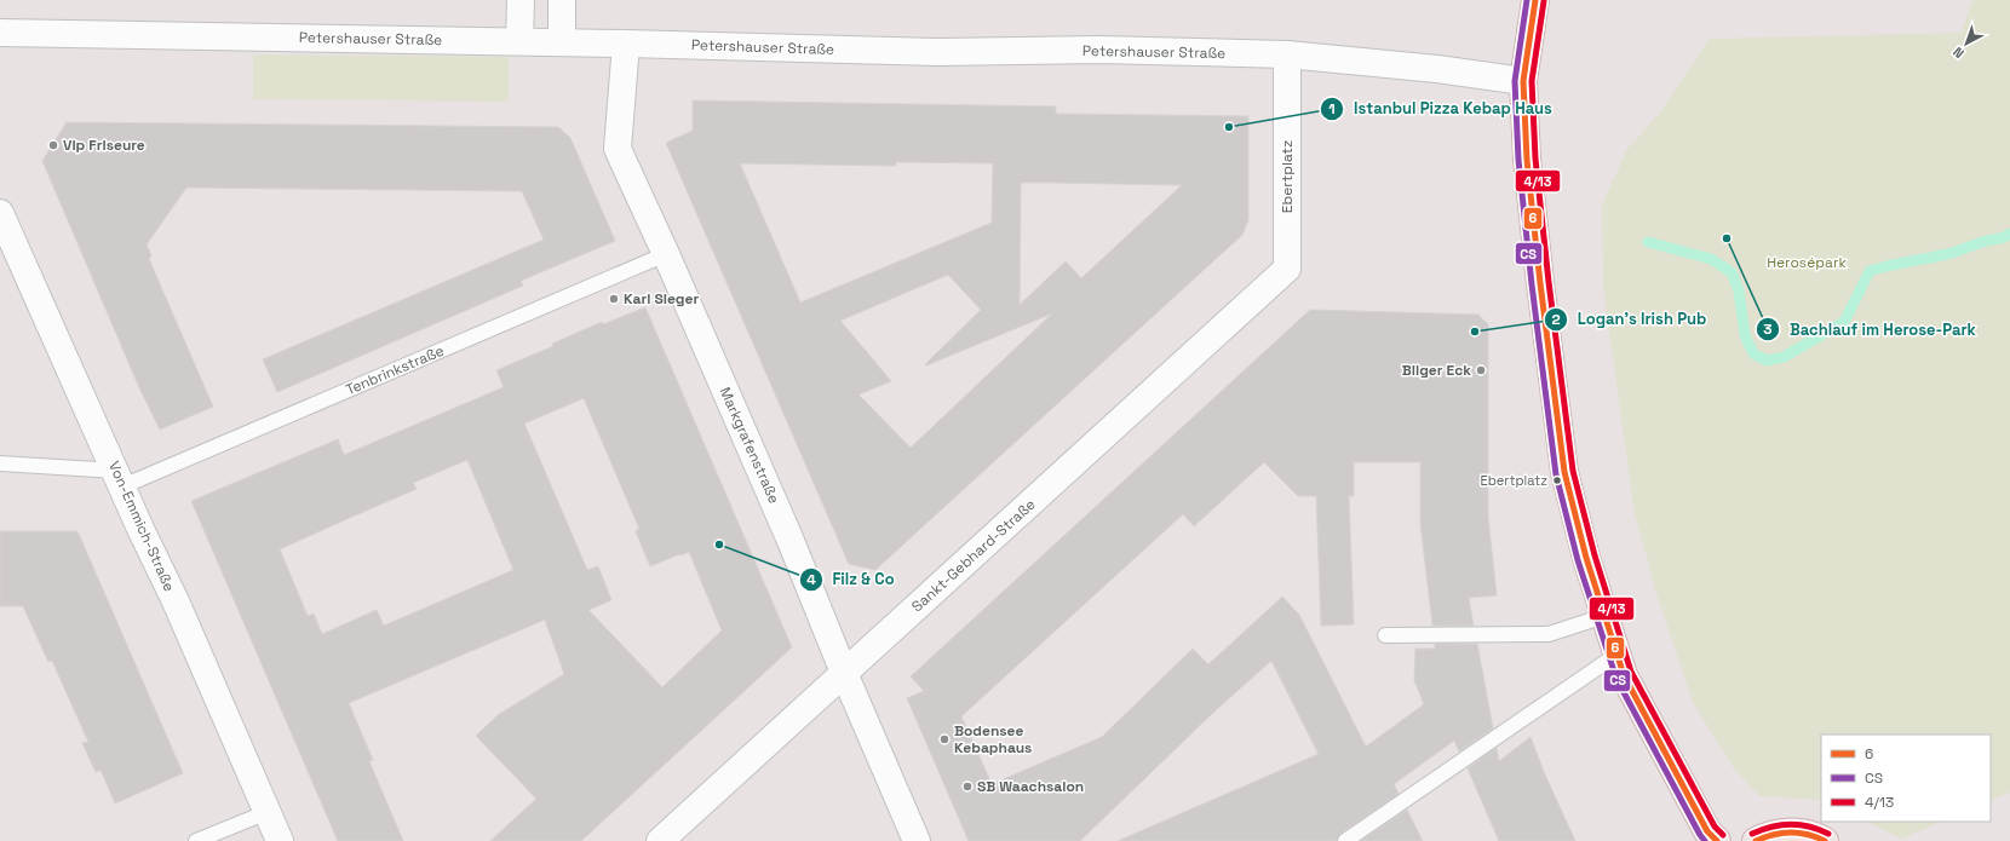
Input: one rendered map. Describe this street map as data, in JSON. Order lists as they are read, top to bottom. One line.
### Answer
{"streets":{"street":["Petershauser Straße","Ebertplatz","Markgrafenstraße","Von-Emmich-Straße","Sankt-Gebhard-Straße"],"lane":["Tenbrinkstraße"]},"crossings":[["Petershauser Straße","Ebertplatz"],["Petershauser Straße","Markgrafenstraße"],["Ebertplatz","Sankt-Gebhard-Straße"],["Tenbrinkstraße","Markgrafenstraße"],["Tenbrinkstraße","Von-Emmich-Straße"],["Markgrafenstraße","Sankt-Gebhard-Straße"]],"parks":["Herosépark"],"places":["Istanbul Pizza Kebap Haus","Vip Friseure","Bachlauf im Herose-Park","Karl Sieger","Logan's Irish Pub","Bilger Eck","Ebertplatz","Filz & Co","Bodensee Kebaphaus","SB Waachsalon"],"lines":["transit line 6","transit line CS","transit line 4/13"],"legend":["6","CS","4/13"],"north":"bottom left"}
